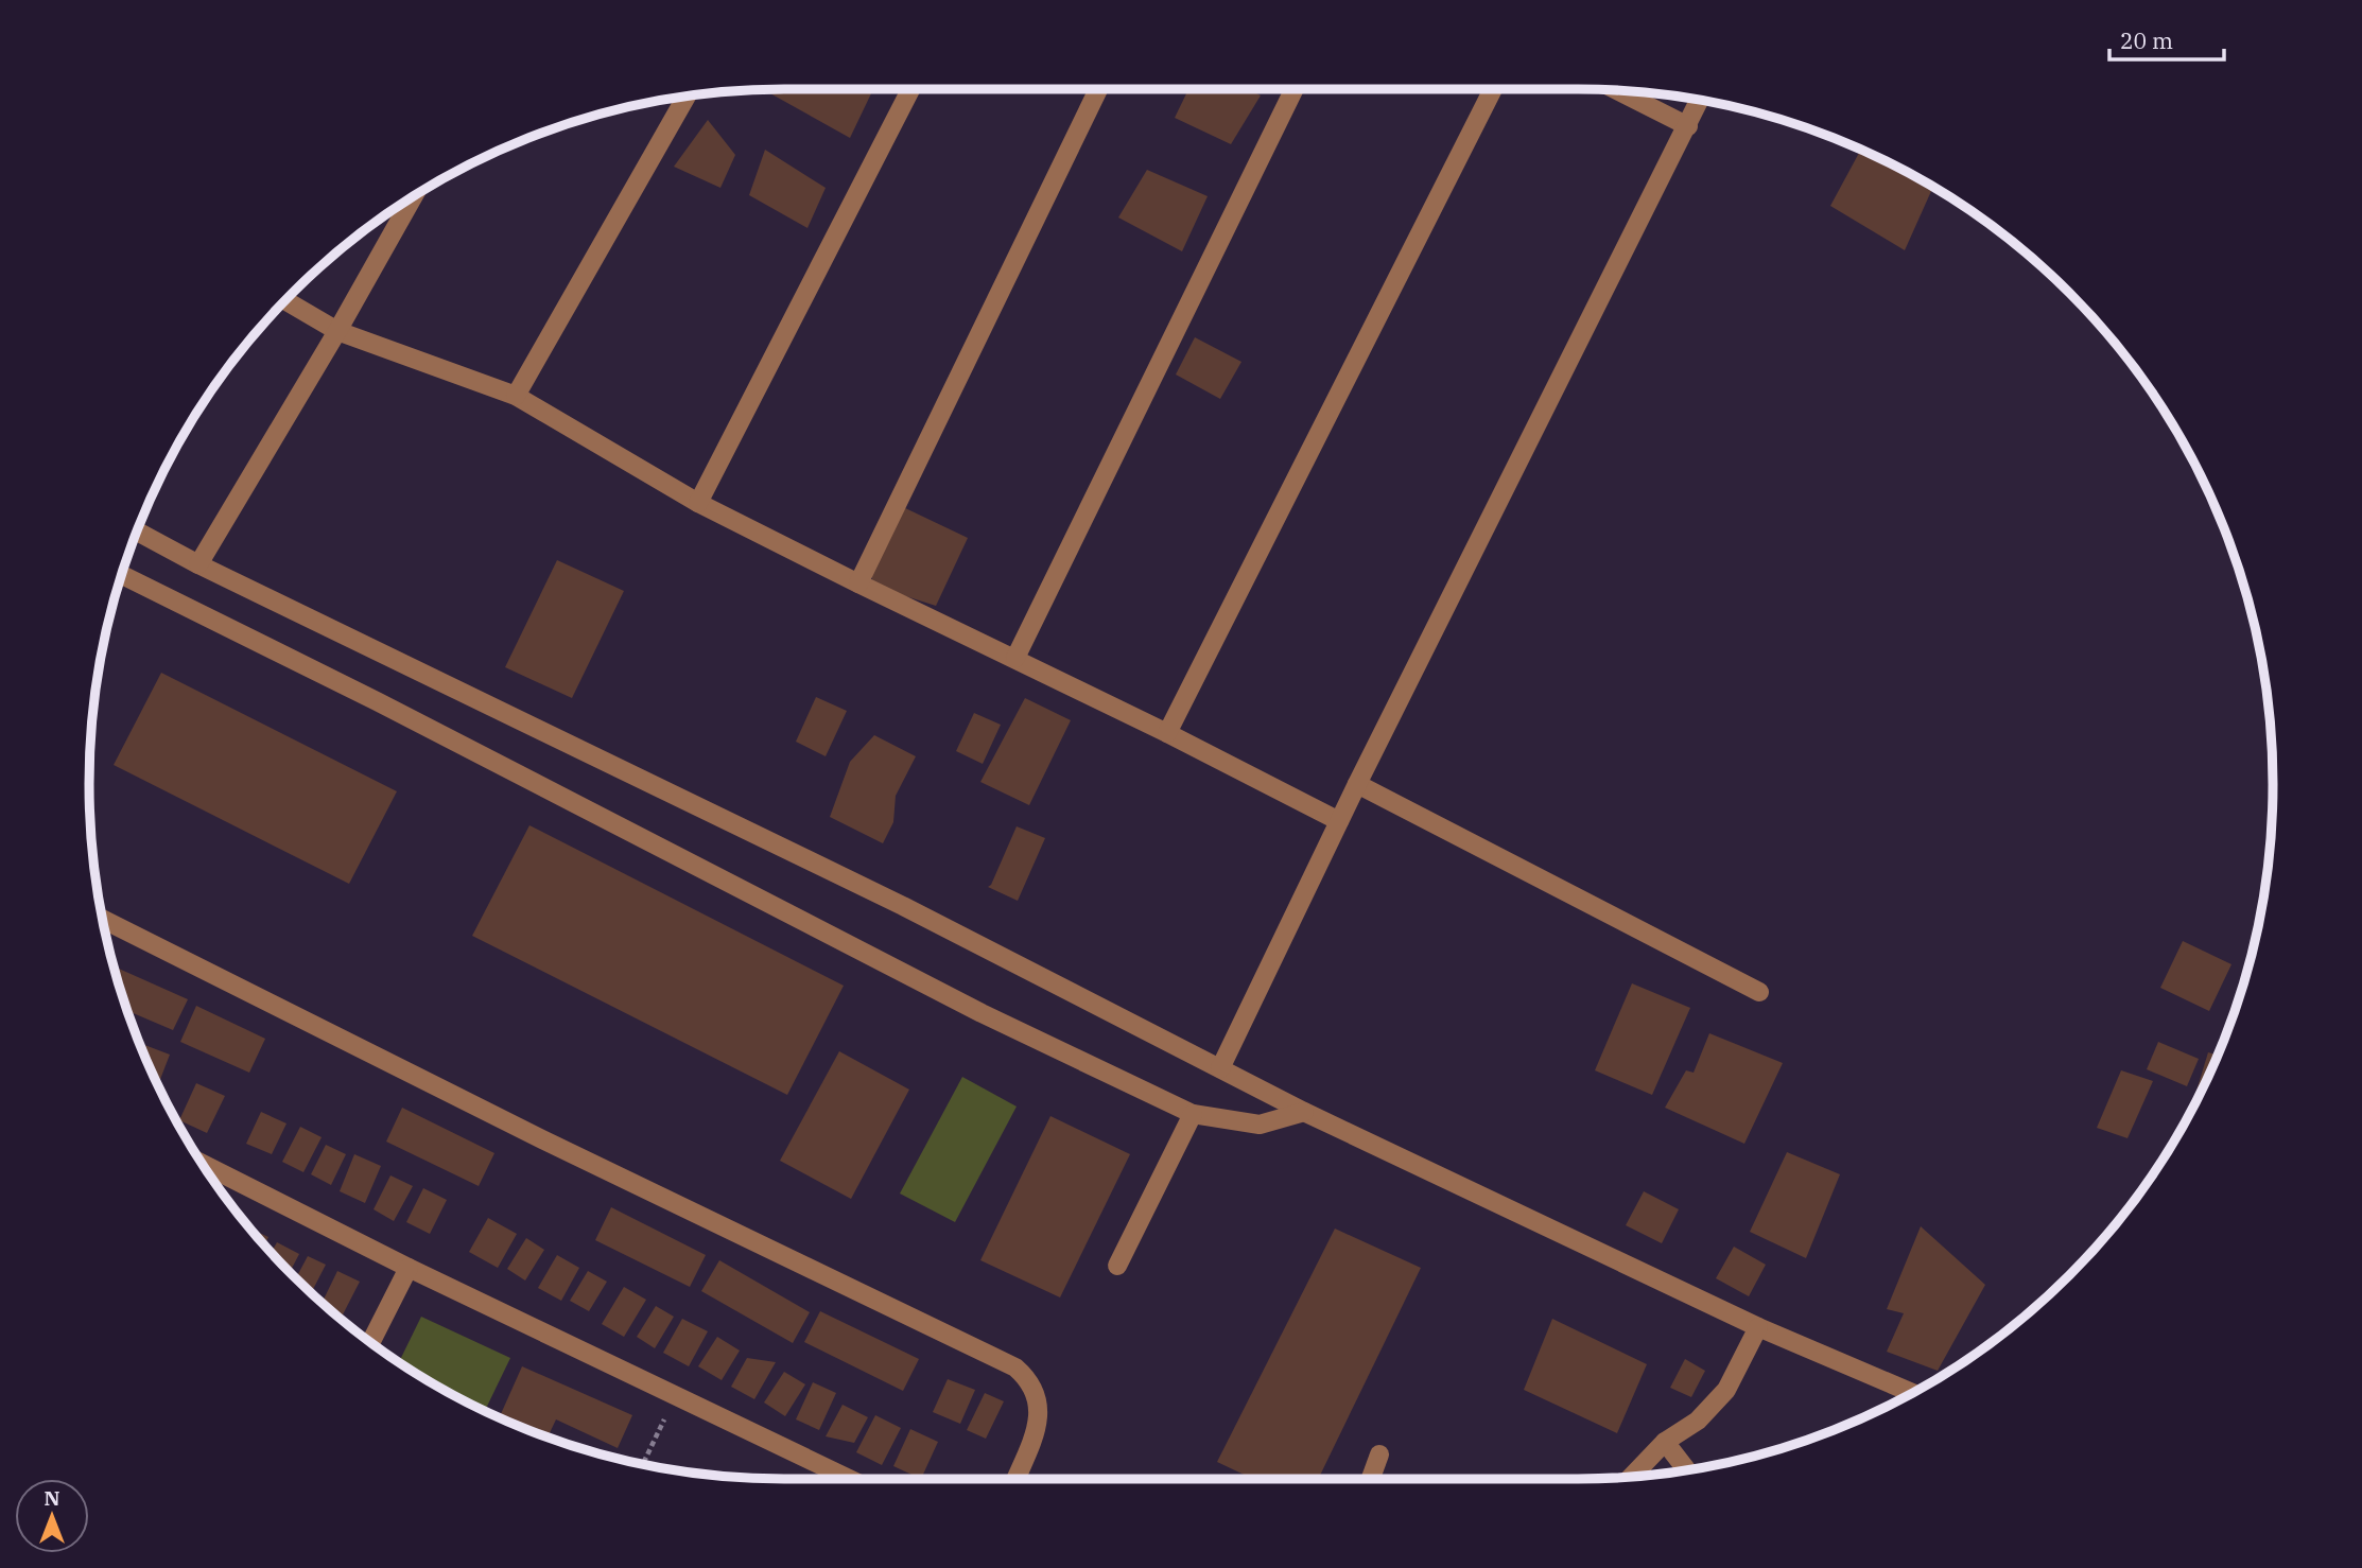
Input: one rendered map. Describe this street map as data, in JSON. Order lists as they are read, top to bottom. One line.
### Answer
{"scale_bar":"20 m","north":"top"}
